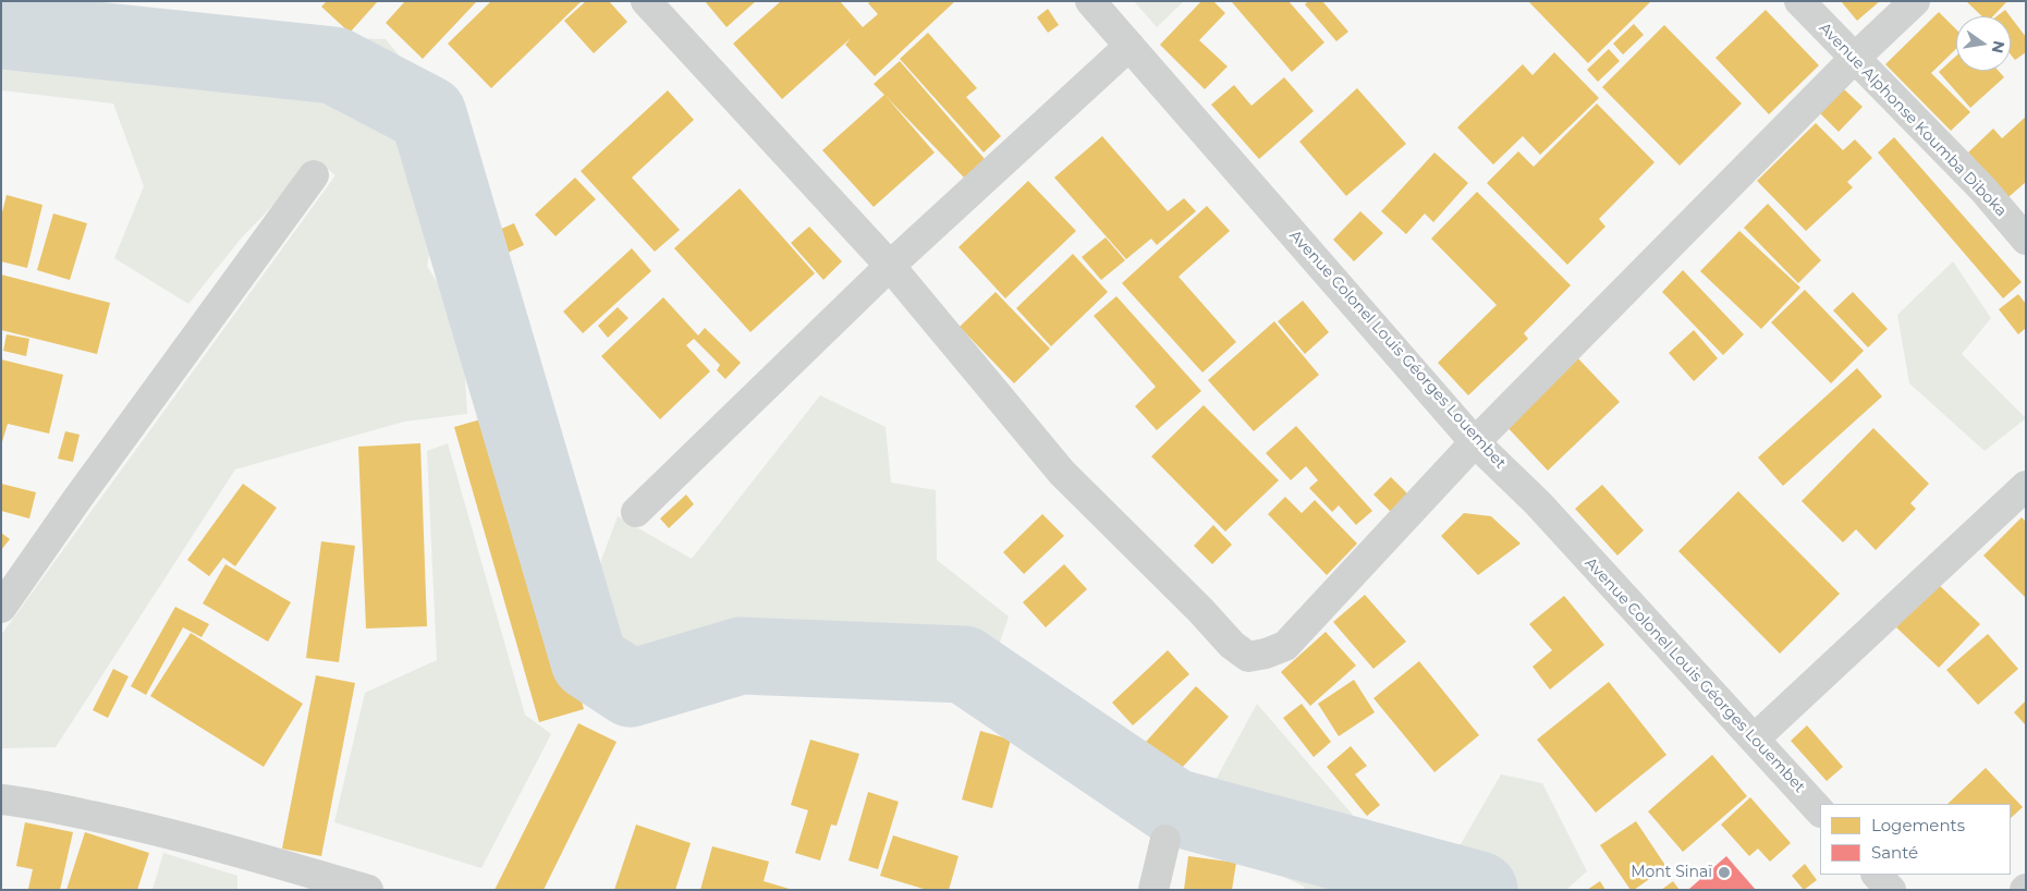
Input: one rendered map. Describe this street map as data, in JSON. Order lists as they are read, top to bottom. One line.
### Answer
{"streets":{"street":["Avenue Alphonse Koumba Diboka","Avenue Colonel Louis Géorges Louembet"]},"places":["Mont Sinaï"],"legend":["Logements","Santé"],"north":"right"}
